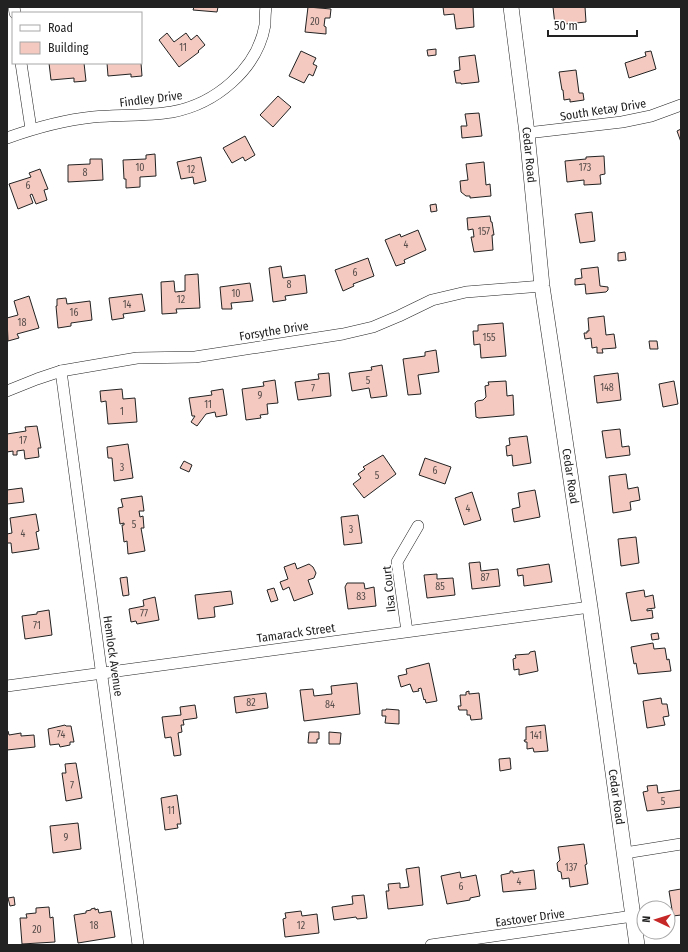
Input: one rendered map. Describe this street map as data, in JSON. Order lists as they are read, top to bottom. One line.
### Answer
{"streets":{"street":["Findley Drive","South Ketay Drive","Cedar Road","Forsythe Drive","Ilsa Court","Tamarack Street","Hemlock Avenue","Eastover Drive"]},"crossings":[["South Ketay Drive","Cedar Road"],["Cedar Road","Forsythe Drive"],["Cedar Road","Tamarack Street"],["Cedar Road","Eastover Drive"],["Forsythe Drive","Hemlock Avenue"],["Ilsa Court","Tamarack Street"],["Tamarack Street","Hemlock Avenue"]],"house_numbers":["20","11","10","173","12","8","6","157","4","6","8","10","12","14","16","18","155","5","148","7","9","11","1","17","3","6","5","4","5","3","4","87","85","83","77","71","82","84","74","141","7","5","11","9","137","4","6","18","12","20"],"legend":["Road","Building"],"scale_bar":"50 m","north":"left"}
